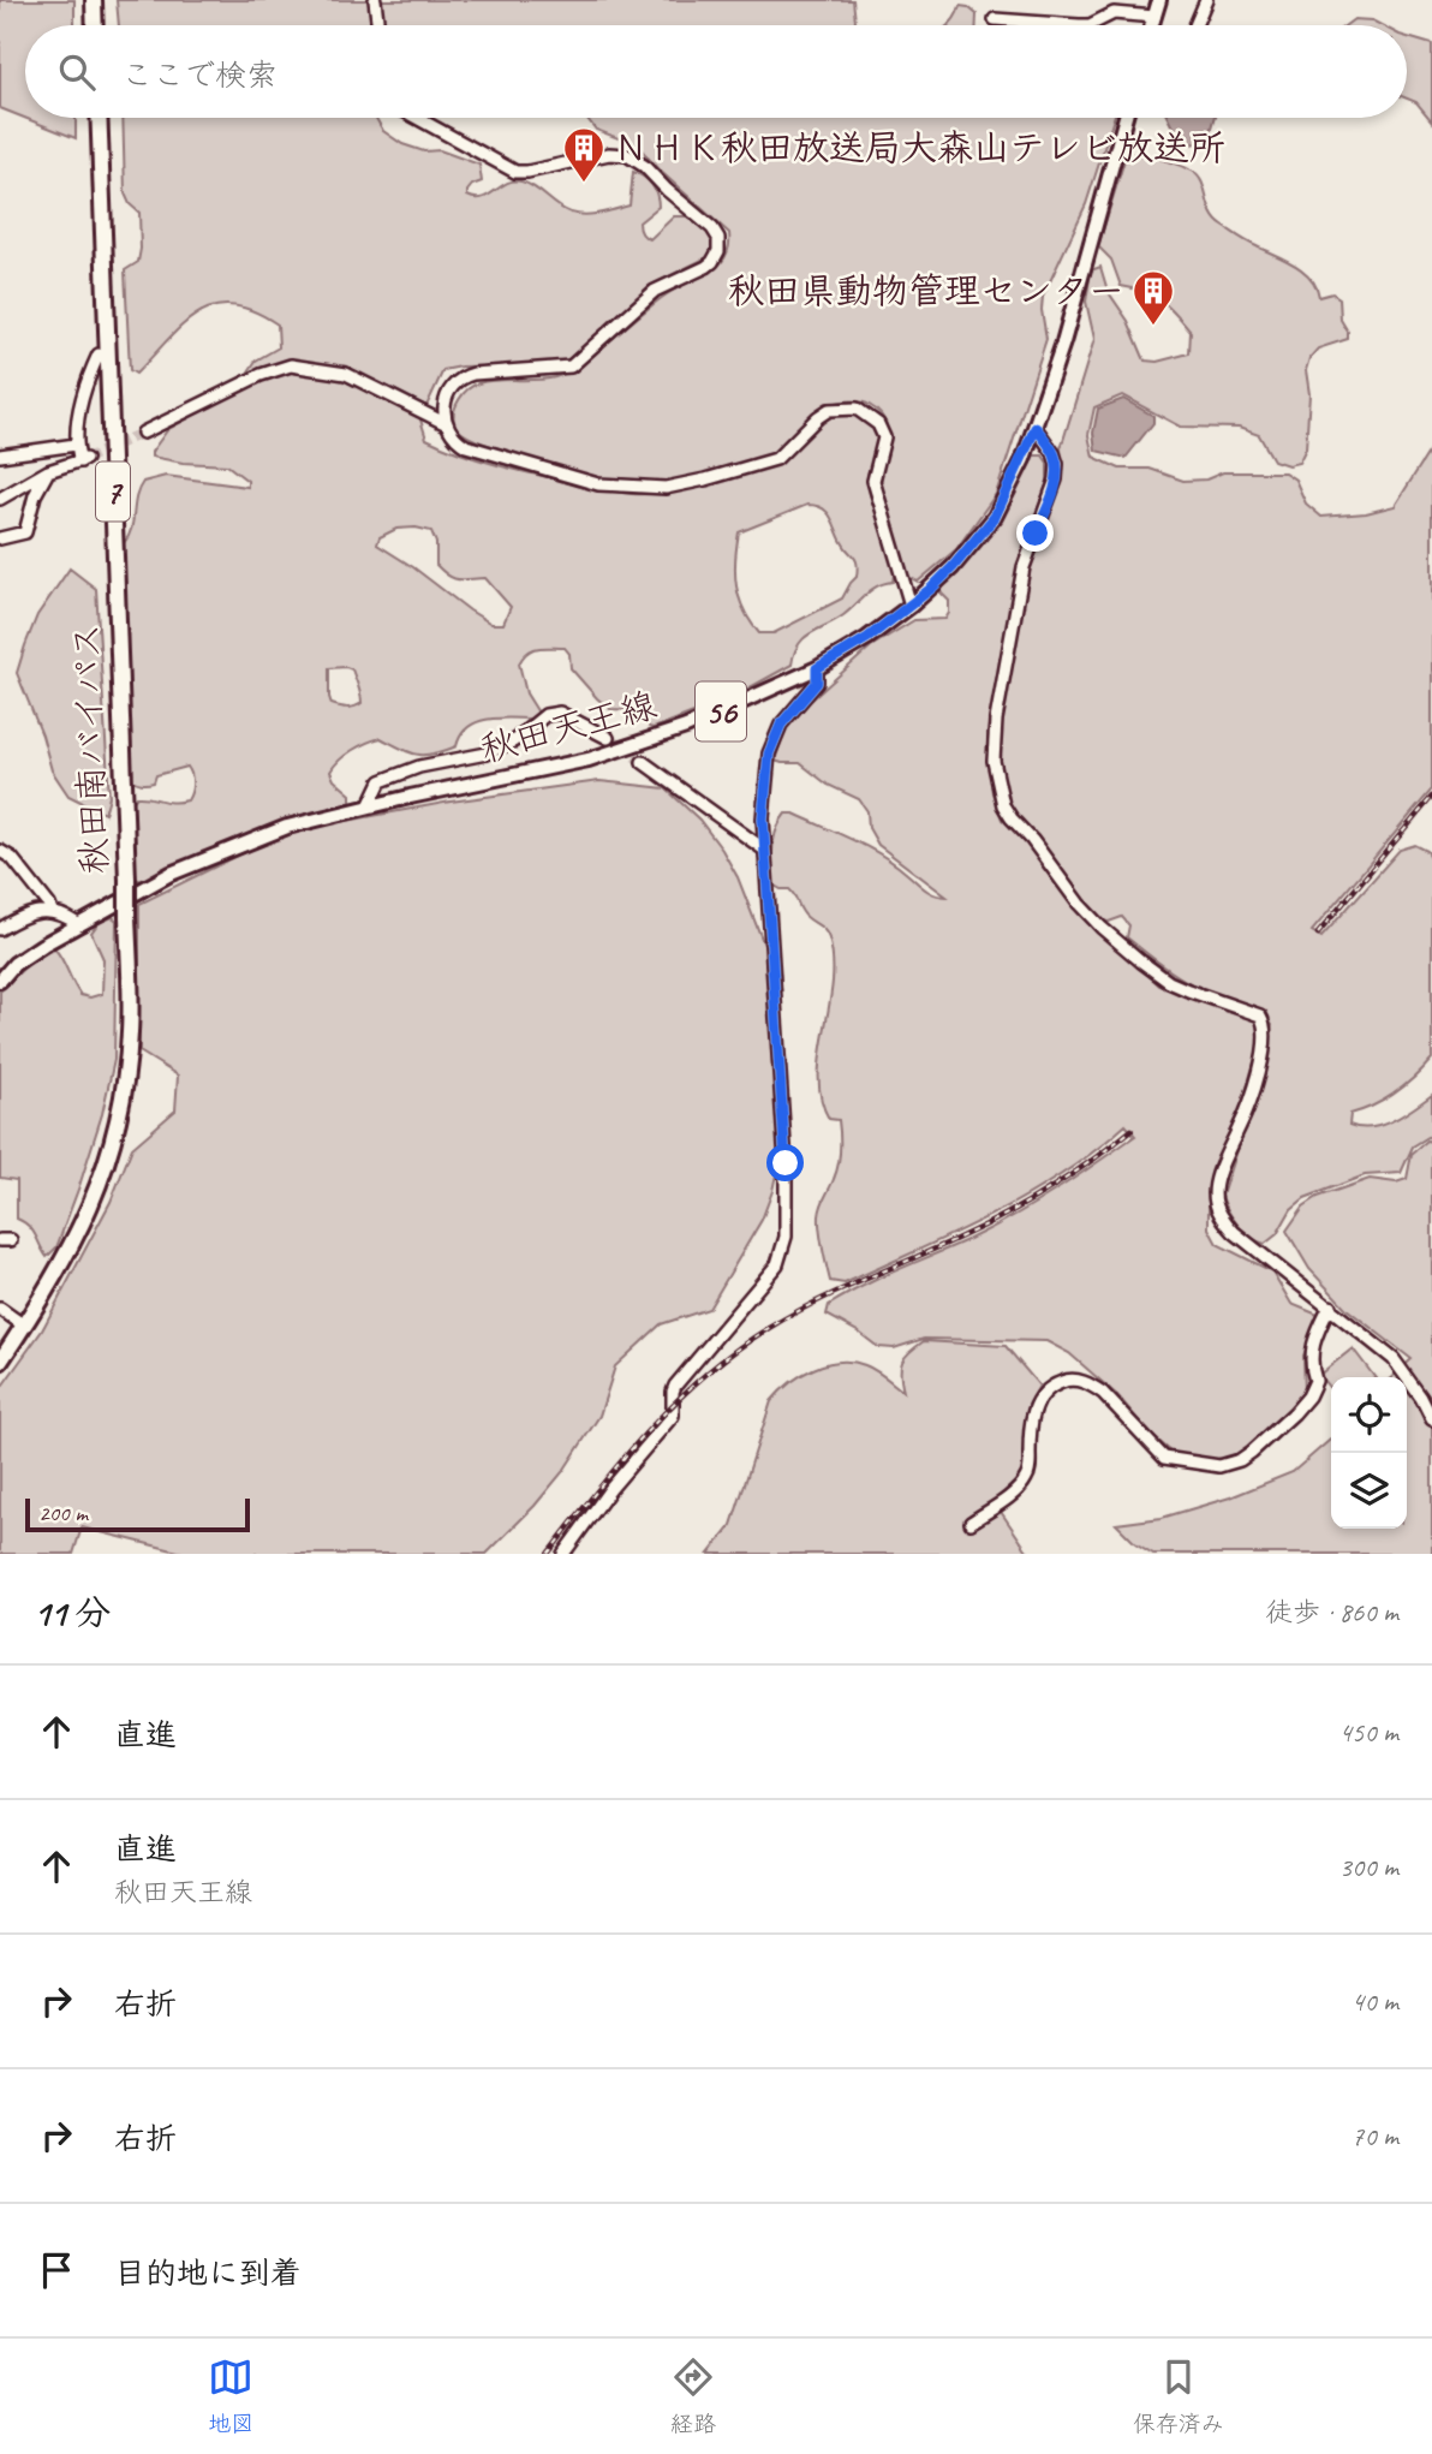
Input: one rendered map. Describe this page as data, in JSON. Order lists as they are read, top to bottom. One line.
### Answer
{"streets":{"highway":["7","秋田南バイパス"],"main road":["56","秋田天王線"]},"places":{"building":["ＮＨＫ秋田放送局大森山テレビ放送所","秋田県動物管理センター"]},"scale_bar":"200 m","page":{"search":"ここで検索","scale":"200 m","heading":["11 分","徒歩 · 860 m"],"list":[["直進","450 m"],["直進","秋田天王線","300 m"],["右折","40 m"],["右折","70 m"],"目的地に到着"],"nav":["地図","経路","保存済み"]}}
